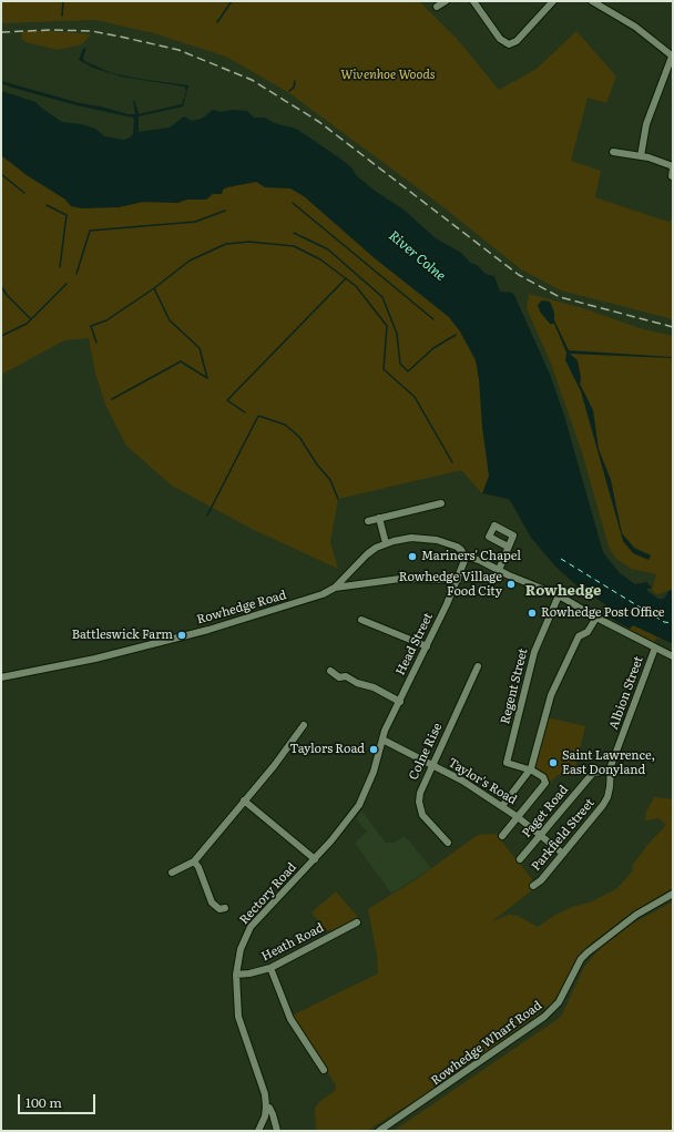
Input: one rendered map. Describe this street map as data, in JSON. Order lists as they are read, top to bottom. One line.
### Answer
{"streets":{"street":["Rowhedge Road","Head Street","Regent Street","Albion Street","Colne Rise","Taylor's Road","Paget Road","Parkfield Street","Rectory Road","Heath Road","Rowhedge Wharf Road"]},"crossings":[["Rowhedge Road","Head Street"],["Head Street","Taylor's Road"],["Head Street","Rectory Road"],["Albion Street","Paget Road"],["Albion Street","Parkfield Street"],["Colne Rise","Taylor's Road"],["Taylor's Road","Paget Road"],["Taylor's Road","Parkfield Street"],["Taylor's Road","Rectory Road"],["Paget Road","Parkfield Street"],["Rectory Road","Heath Road"]],"districts":["Rowhedge"],"water":["River Colne"],"parks":["Wivenhoe Woods"],"places":["Mariners' Chapel","Rowhedge Village Food City","Rowhedge Post Office","Battleswick Farm","Taylors Road","Saint Lawrence, East Donyland"],"scale_bar":"100 m"}
